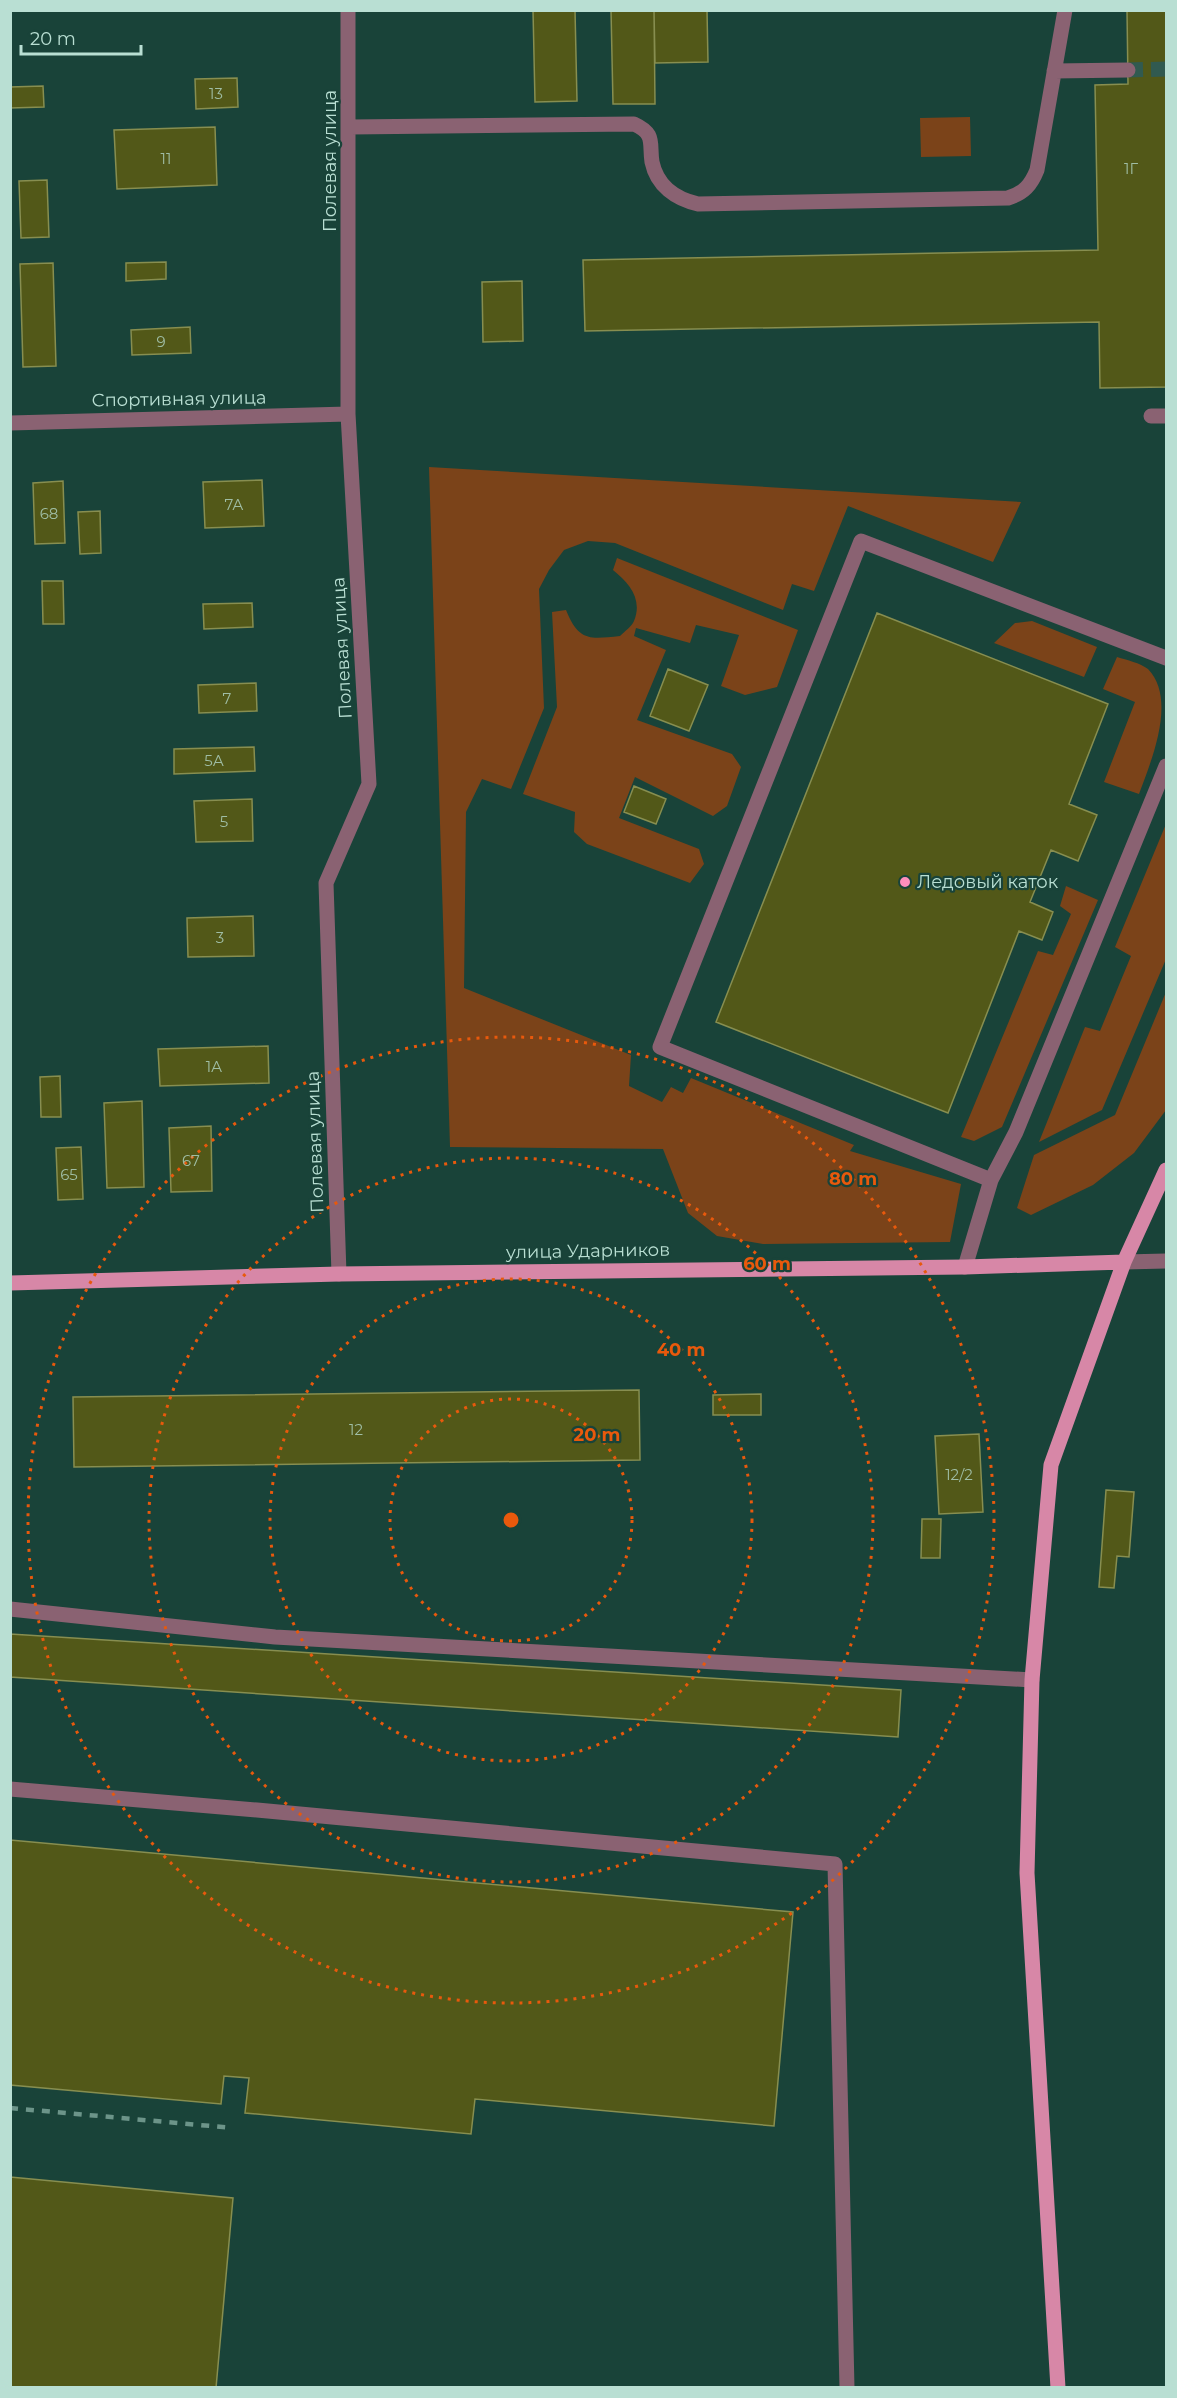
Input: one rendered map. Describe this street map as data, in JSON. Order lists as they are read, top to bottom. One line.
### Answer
{"streets":{"main road":["улица Ударников"],"street":["Полевая улица","Спортивная улица"]},"crossings":[["Полевая улица","Спортивная улица"],["Полевая улица","улица Ударников"]],"places":["Ледовый каток"],"house_numbers":["13","11","1Г","9","7А","68","7","5А","5","3","1А","67","65","12","12/2"],"scale_bar":"20 m","rings":["80 m","60 m","40 m","20 m"]}
